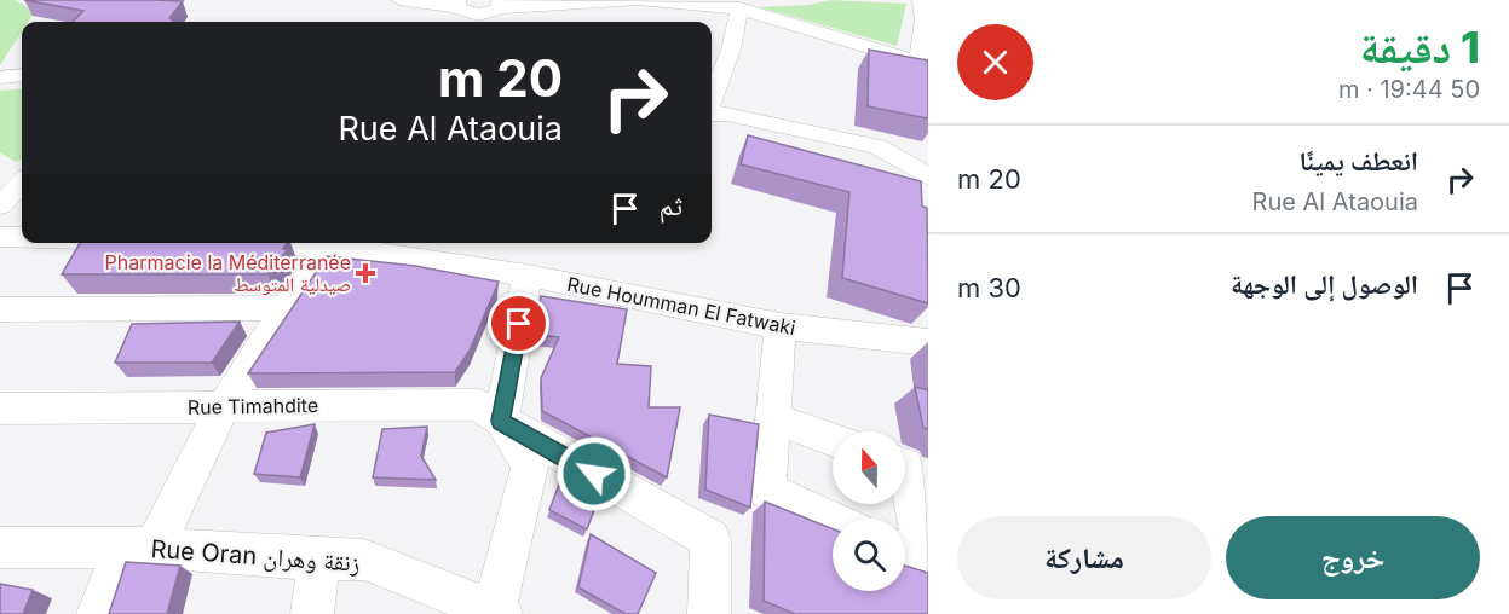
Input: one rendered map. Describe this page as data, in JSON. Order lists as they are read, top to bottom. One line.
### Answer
{"streets":{"street":["Rue Houmman El Fatwaki","Rue Timahdite","Rue Oran زنقة وهران"]},"places":{"health":["Pharmacie la Méditerranée صيدلية المتوسط"]},"north":"top","page":{"heading":["1 دقيقة","50 m · 19:44"],"turn":["20 m","Rue Al Ataouia"],"list":[{"name":"انعطف يمينًا","note":"Rue Al Ataouia","value":"20 m"},{"name":"الوصول إلى الوجهة","value":"30 m"}],"then":"ثم","buttons":["خروج","مشاركة"]}}
